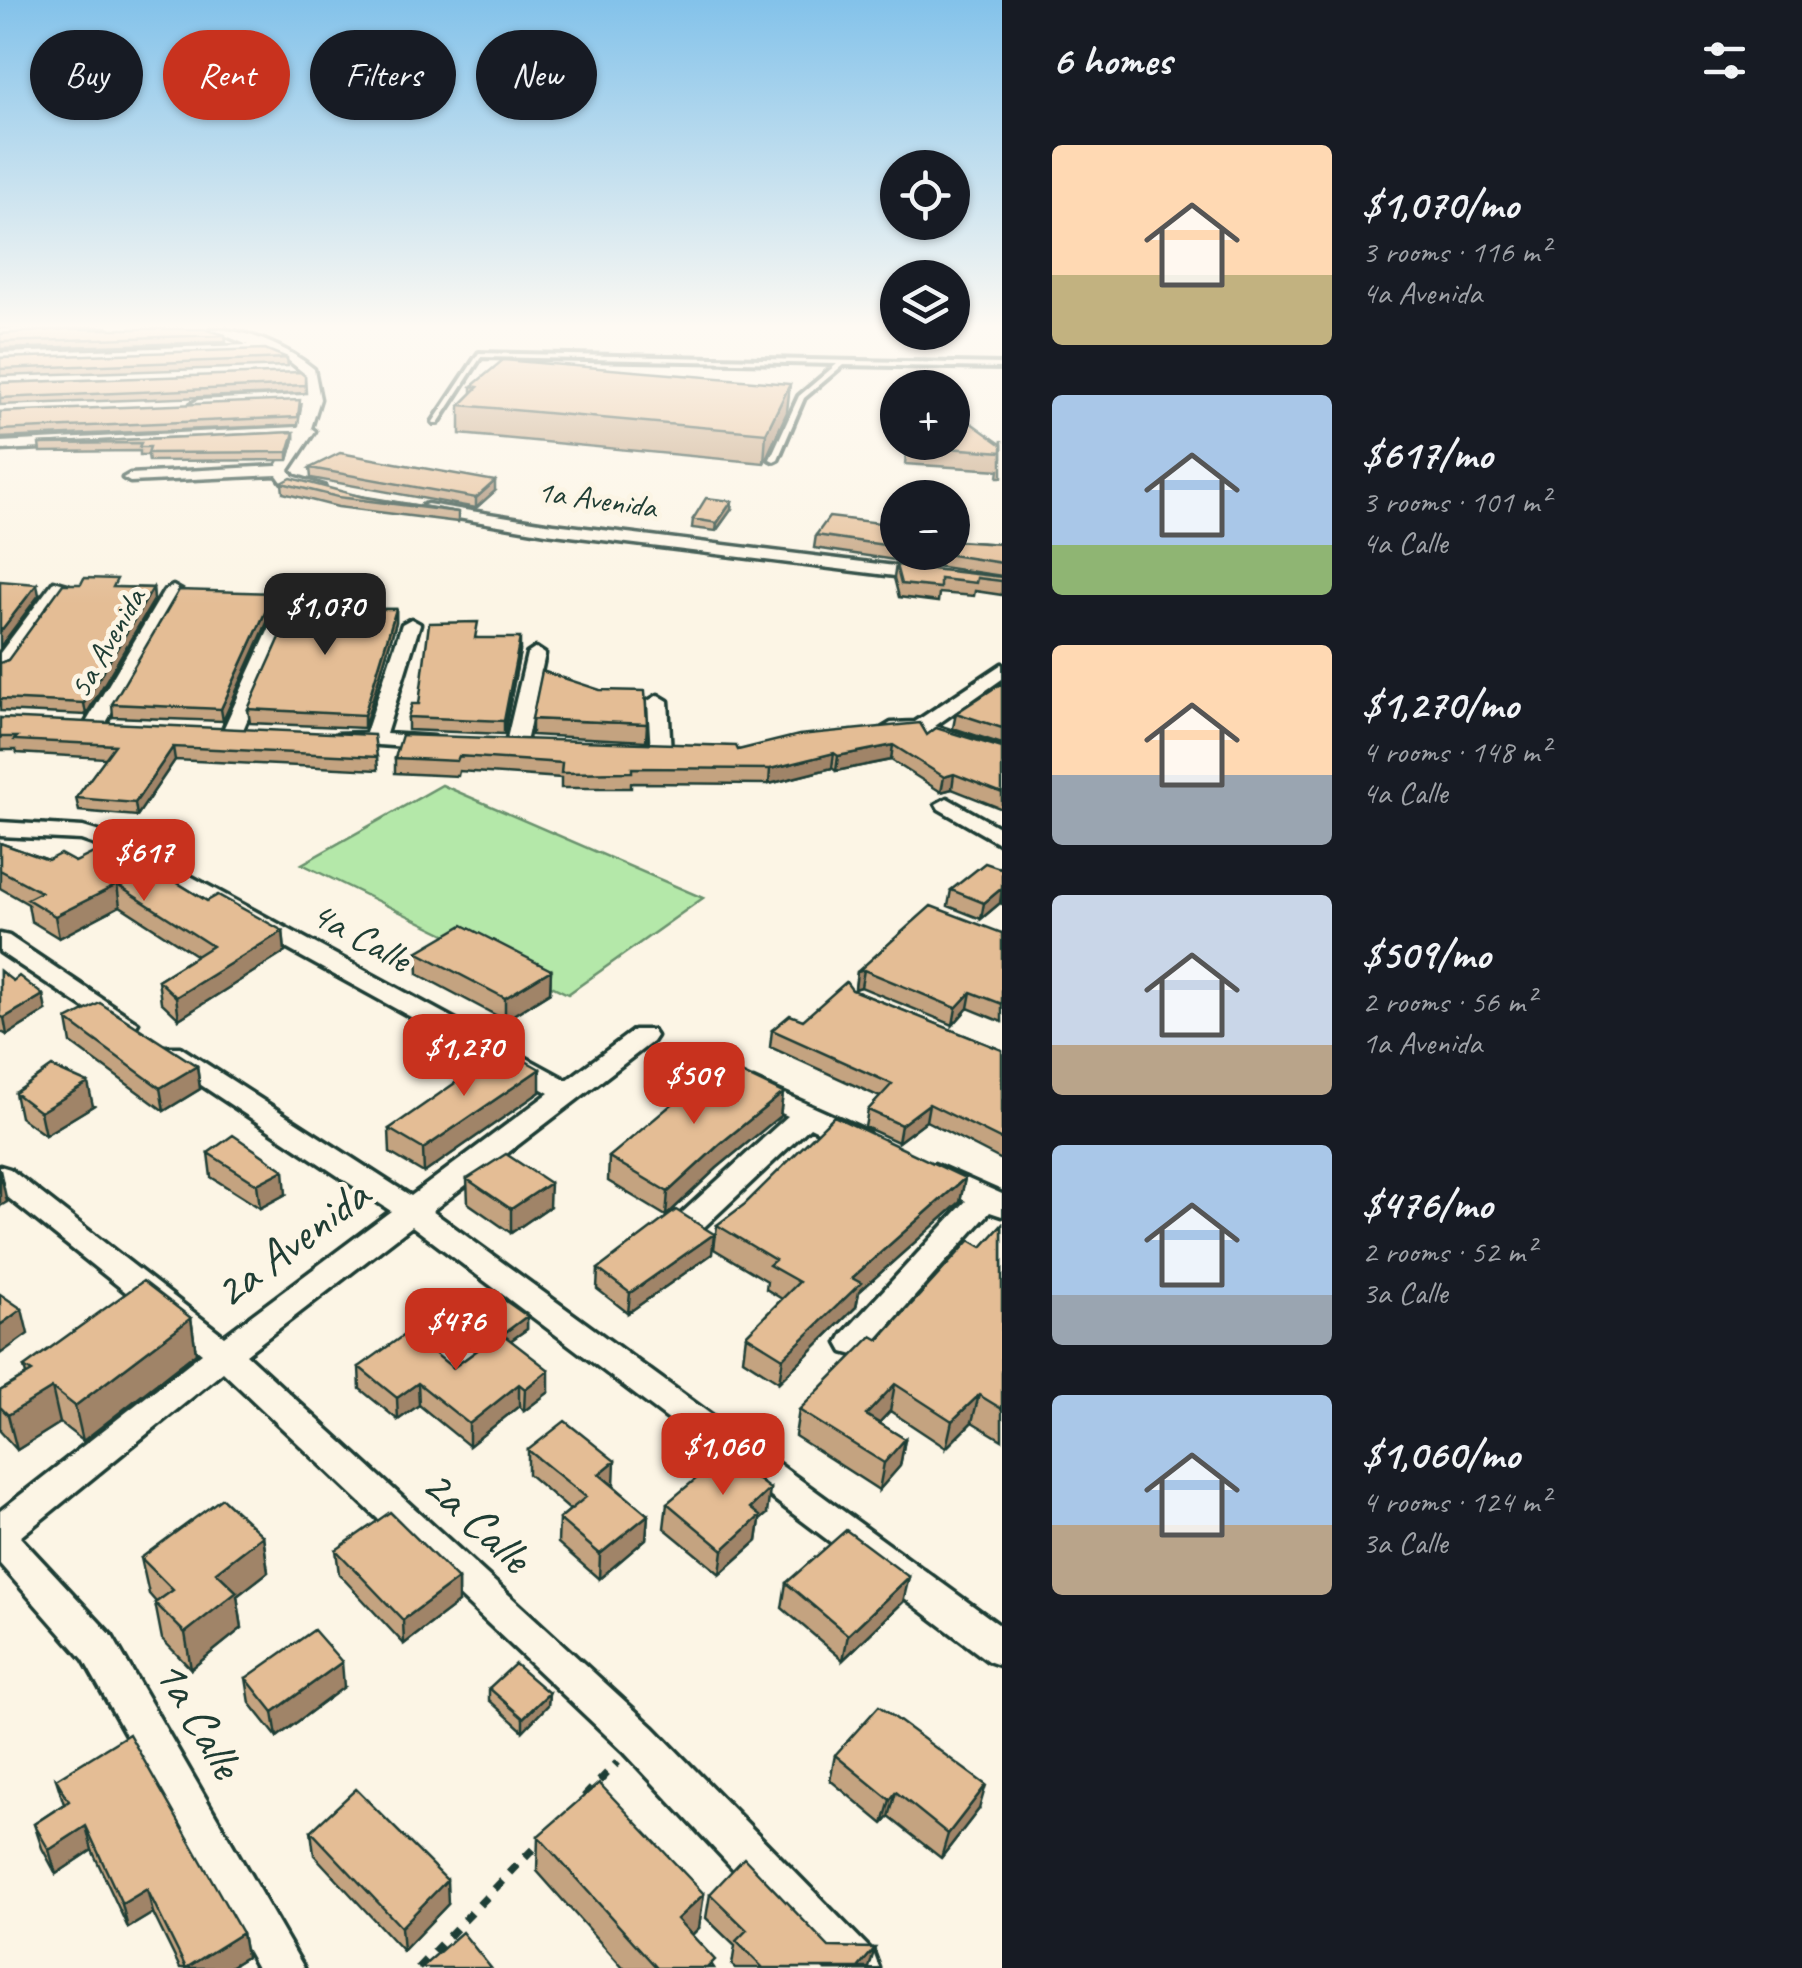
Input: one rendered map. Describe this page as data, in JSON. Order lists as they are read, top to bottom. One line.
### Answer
{"streets":{"street":["1a Avenida","5a Avenida","4a Calle","2a Avenida","2a Calle","1a Calle"]},"crossings":[["4a Calle","2a Avenida"],["2a Avenida","2a Calle"],["2a Avenida","1a Calle"]],"page":{"heading":"6 homes","chip":["Buy","Rent","Filters","New"],"list":[{"name":"$1,070/mo","note":"3 rooms · 116 m² · 4a Avenida"},{"name":"$617/mo","note":"3 rooms · 101 m² · 4a Calle"},{"name":"$1,270/mo","note":"4 rooms · 148 m² · 4a Calle"},{"name":"$509/mo","note":"2 rooms · 56 m² · 1a Avenida"},{"name":"$476/mo","note":"2 rooms · 52 m² · 3a Calle"},{"name":"$1,060/mo","note":"4 rooms · 124 m² · 3a Calle"}],"map_buttons":["+","−"],"price":["$1,070","$617","$1,270","$509","$476","$1,060"]}}
